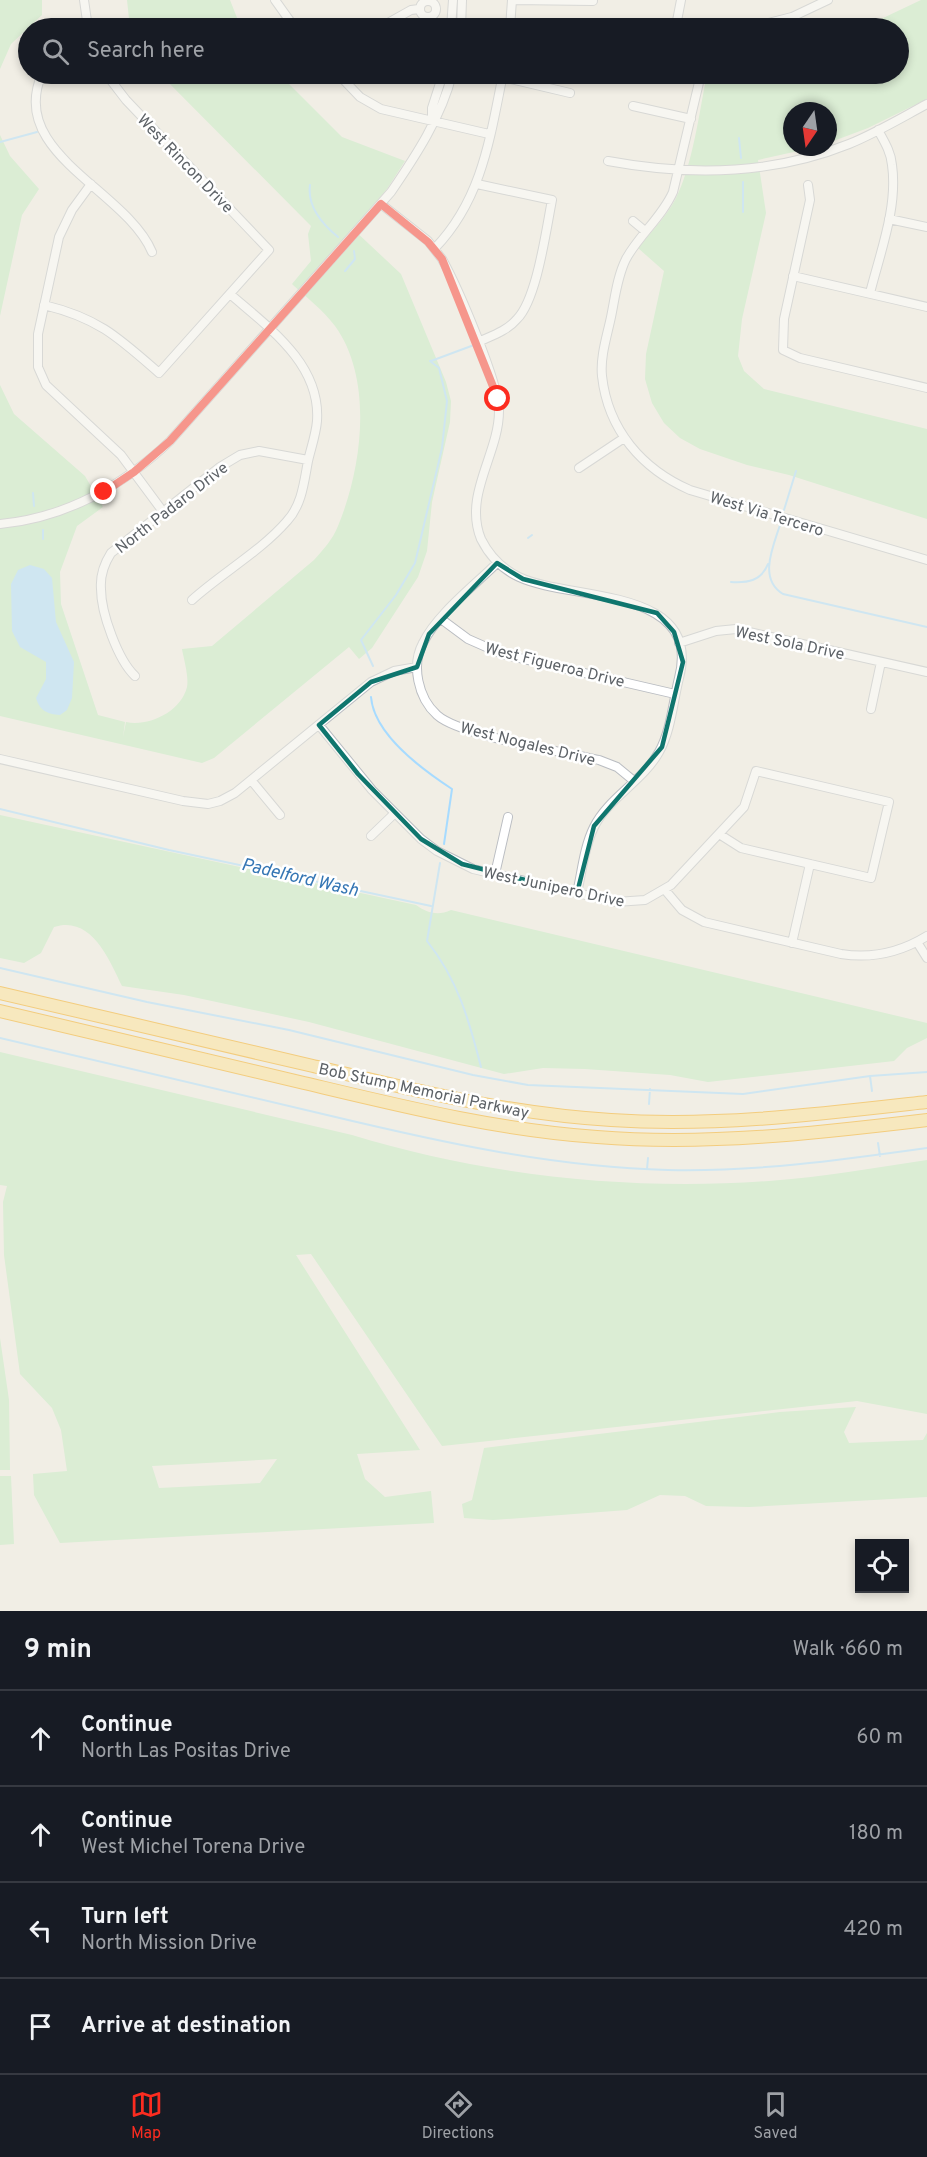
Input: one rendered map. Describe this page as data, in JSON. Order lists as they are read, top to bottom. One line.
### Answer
{"streets":{"highway":["Bob Stump Memorial Parkway"],"street":["West Rincon Drive","North Padaro Drive","West Via Tercero","West Sola Drive","West Figueroa Drive","West Nogales Drive","West Junipero Drive"]},"water":["Padelford Wash"],"north":"bottom","page":{"search":"Search here","heading":["9 min","Walk · 660 m"],"list":[["Continue","North Las Positas Drive","60 m"],["Continue","West Michel Torena Drive","180 m"],["Turn left","North Mission Drive","420 m"],"Arrive at destination"],"nav":["Map","Directions","Saved"]}}
